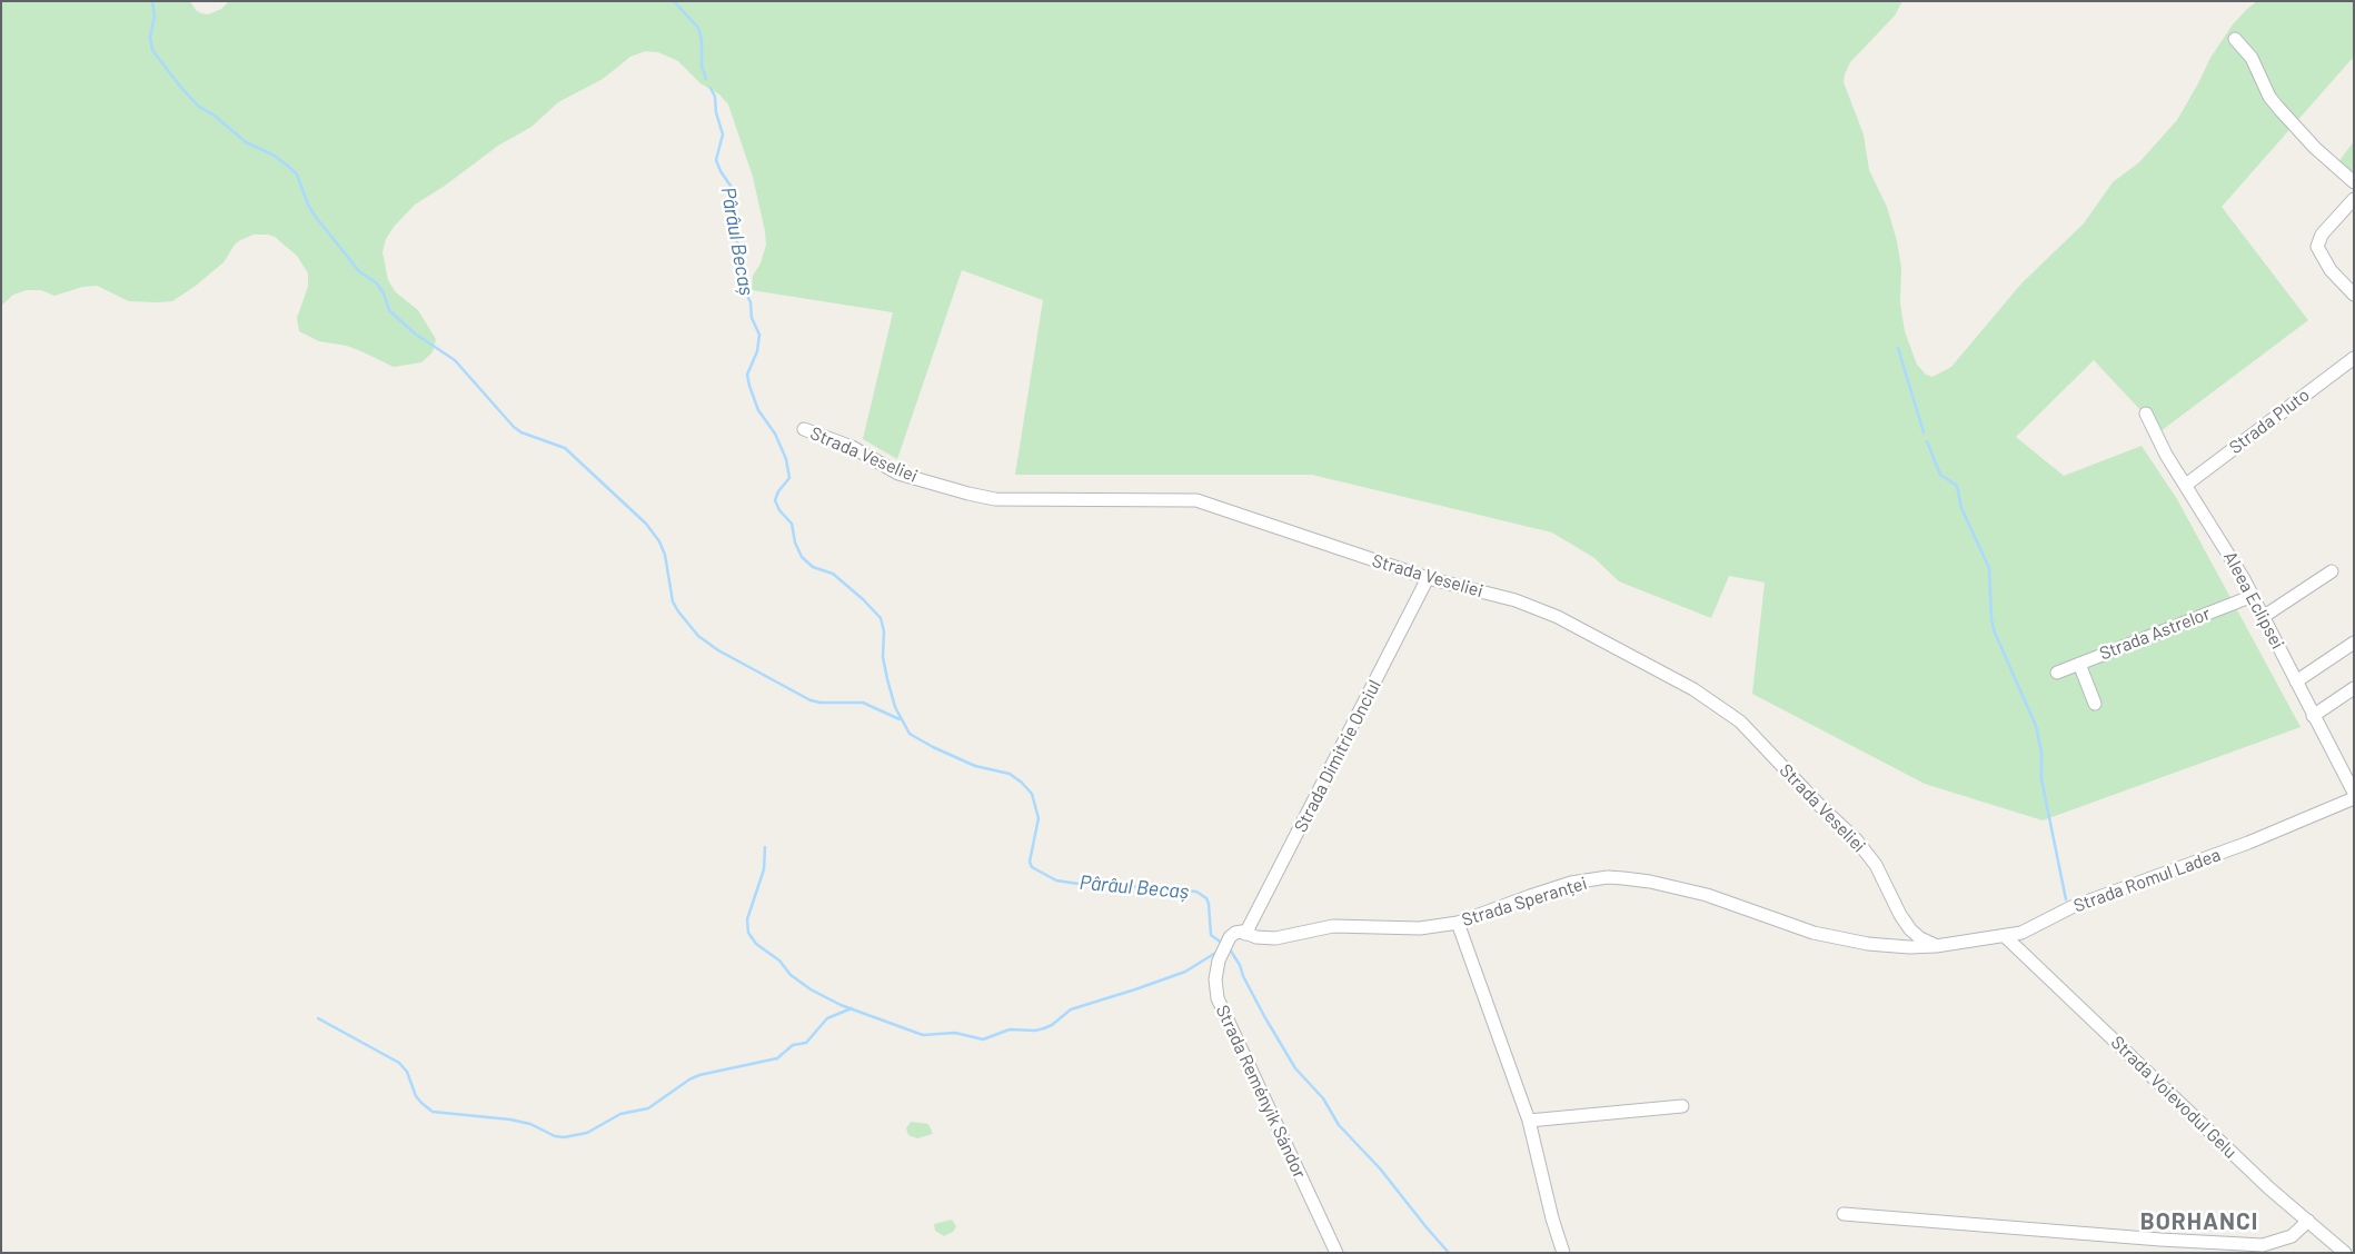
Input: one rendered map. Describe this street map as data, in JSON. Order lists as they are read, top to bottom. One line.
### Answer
{"streets":{"street":["Strada Pluto","Strada Veseliei","Aleea Eclipsei","Strada Astrelor","Strada Dimitrie Onciul","Strada Romul Ladea","Strada Speranței","Strada Reményik Sándor","Strada Voievodul Gelu"]},"crossings":[["Strada Pluto","Aleea Eclipsei"],["Strada Veseliei","Strada Dimitrie Onciul"],["Strada Veseliei","Strada Romul Ladea"],["Strada Veseliei","Strada Speranței"],["Aleea Eclipsei","Strada Astrelor"],["Strada Dimitrie Onciul","Strada Speranței"],["Strada Dimitrie Onciul","Strada Reményik Sándor"],["Strada Romul Ladea","Strada Speranței"],["Strada Romul Ladea","Strada Voievodul Gelu"],["Strada Speranței","Strada Reményik Sándor"]],"districts":["BORHANCI"],"water":["Pârâul Becaș"]}
